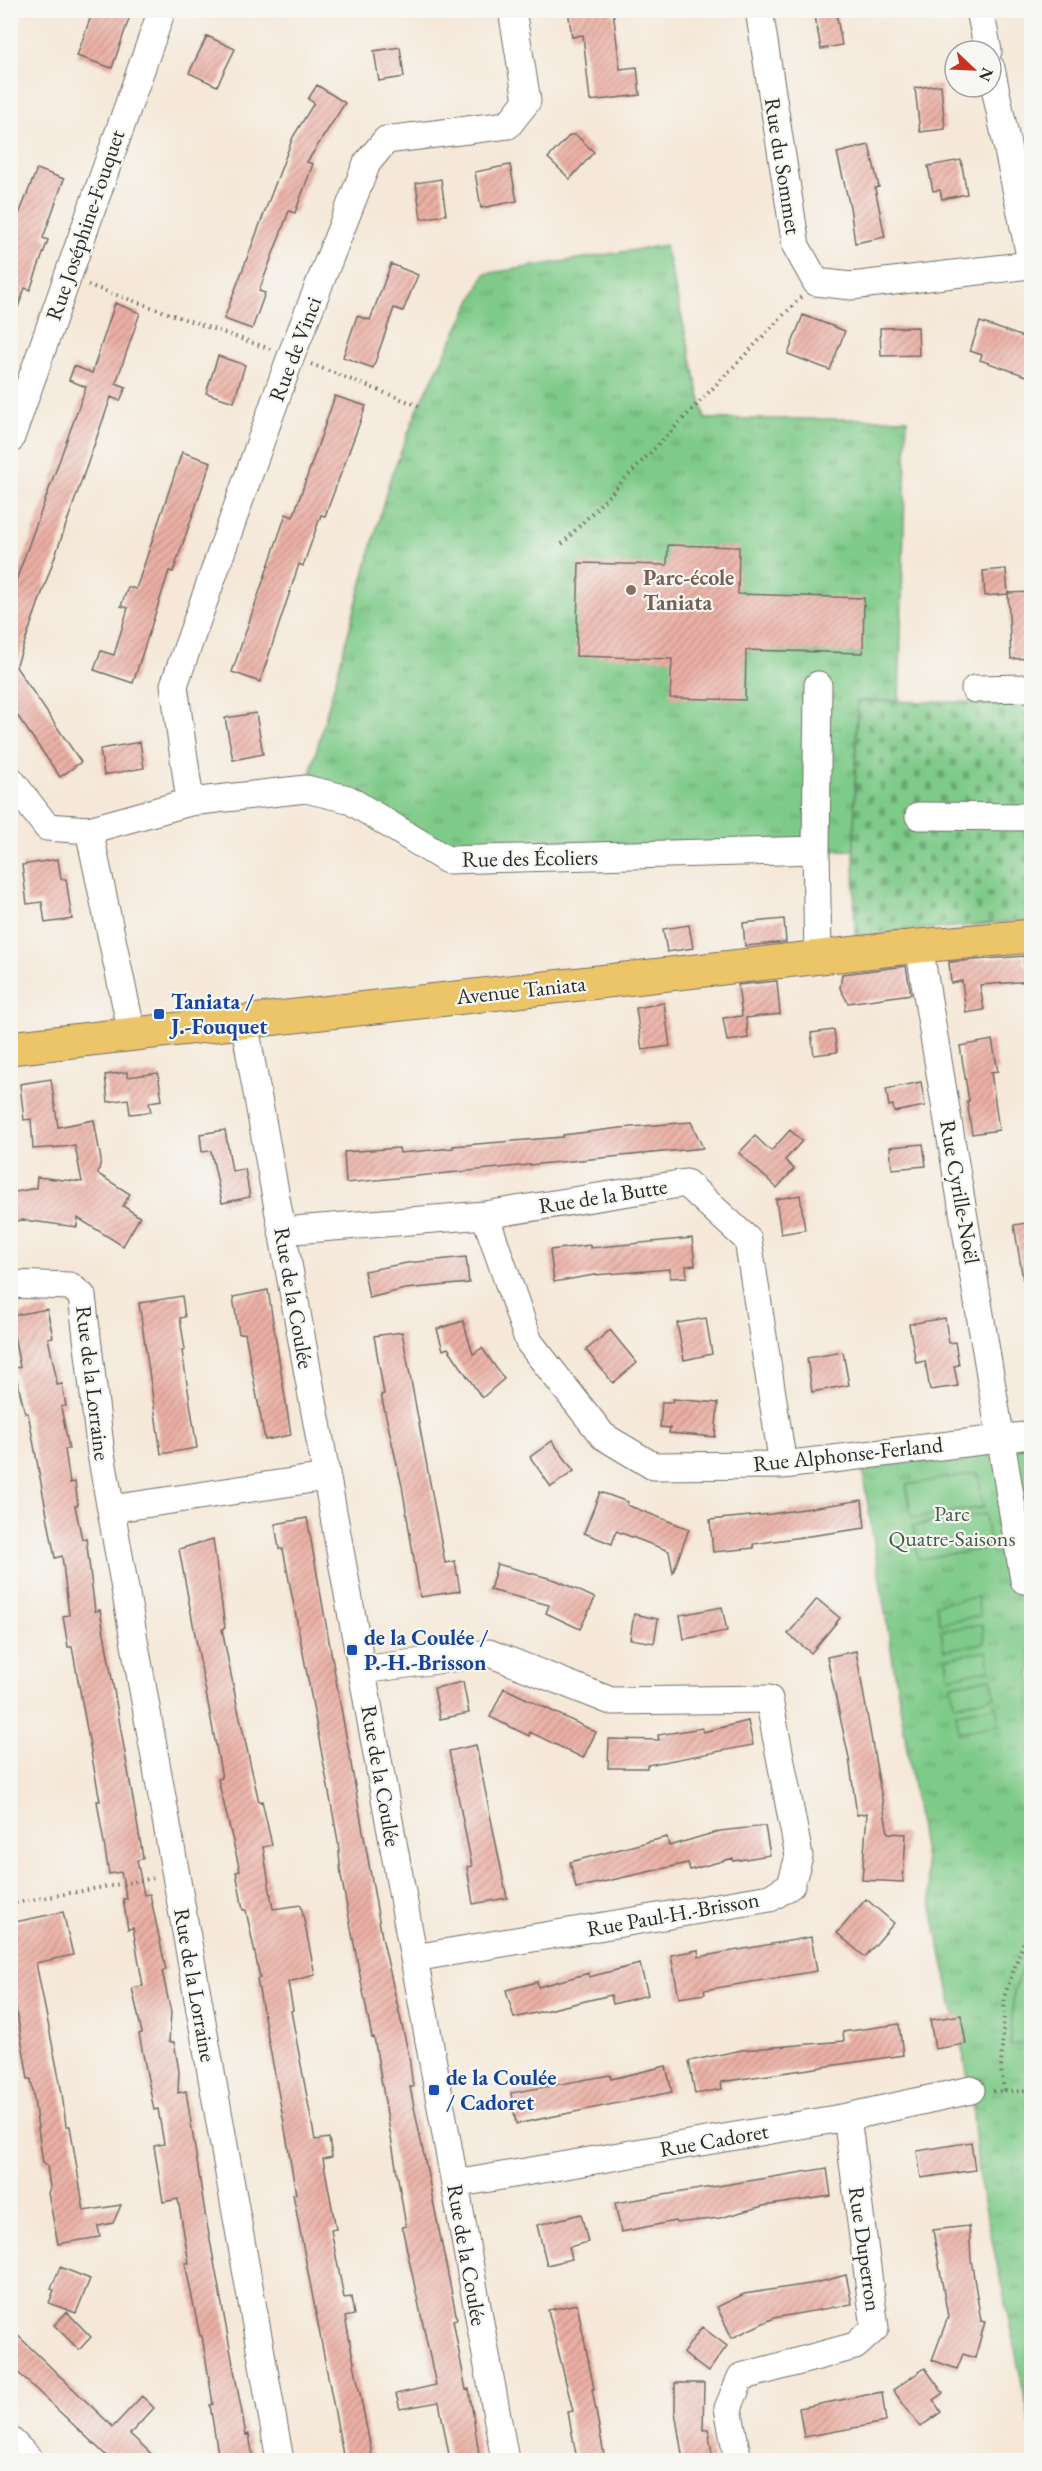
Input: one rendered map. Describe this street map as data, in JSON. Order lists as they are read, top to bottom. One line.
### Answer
{"streets":{"main road":["Avenue Taniata"],"street":["Rue du Sommet","Rue Joséphine-Fouquet","Rue de Vinci","Rue des Écoliers","Rue Cyrille-Noël","Rue de la Butte","Rue de la Coulée","Rue de la Lorraine","Rue Alphonse-Ferland","Rue Paul-H.-Brisson","Rue Cadoret","Rue Duperron"]},"crossings":[["Rue de Vinci","Rue des Écoliers"],["Avenue Taniata","Rue Cyrille-Noël"],["Avenue Taniata","Rue de la Coulée"],["Rue Cyrille-Noël","Rue Alphonse-Ferland"],["Rue de la Butte","Rue de la Coulée"],["Rue de la Butte","Rue Alphonse-Ferland"],["Rue de la Coulée","Rue Paul-H.-Brisson"],["Rue de la Coulée","Rue Cadoret"],["Rue Cadoret","Rue Duperron"]],"parks":["Parc Quatre-Saisons"],"places":{"other":["Parc-école Taniata"],"transit":["Taniata / J.-Fouquet","de la Coulée / P.-H.-Brisson","de la Coulée / Cadoret"]},"north":"bottom right"}
